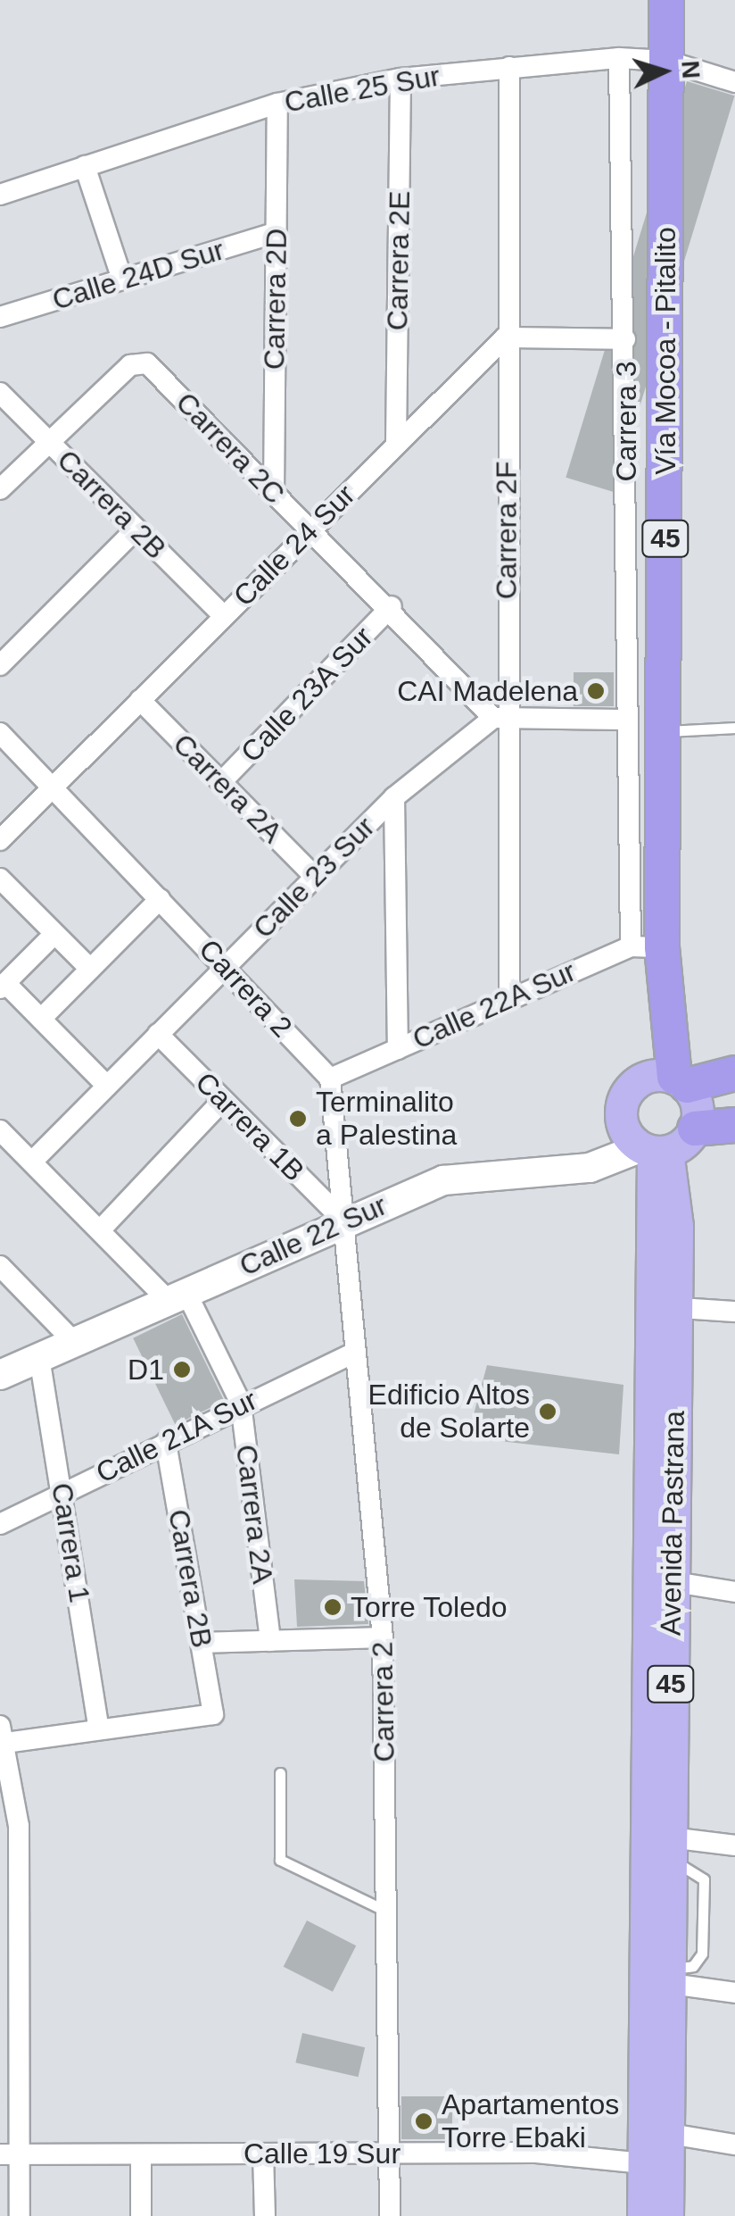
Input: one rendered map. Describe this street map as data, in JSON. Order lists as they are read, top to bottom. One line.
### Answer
{"streets":{"highway":["Vía Mocoa - Pitalito","45"],"main road":["Calle 22 Sur","Avenida Pastrana"],"street":["Calle 25 Sur","Carrera 2E","Calle 24D Sur","Carrera 2D","Carrera 3","Carrera 2C","Carrera 2B","Carrera 2F","Calle 24 Sur","Calle 23A Sur","Carrera 2A","Calle 23 Sur","Carrera 2","Calle 22A Sur","Carrera 1B","Calle 21A Sur","Carrera 1","Calle 19 Sur"]},"crossings":[["Calle 25 Sur","Carrera 2E"],["Calle 25 Sur","Carrera 2D"],["Calle 25 Sur","Vía Mocoa - Pitalito"],["Calle 25 Sur","Carrera 3"],["Calle 25 Sur","Carrera 2F"],["Carrera 2E","Calle 24 Sur"],["Calle 24D Sur","Carrera 2D"],["Carrera 2D","Carrera 2C"],["Vía Mocoa - Pitalito","Carrera 3"],["Vía Mocoa - Pitalito","Calle 22A Sur"],["Vía Mocoa - Pitalito","Avenida Pastrana"],["Carrera 3","Calle 22A Sur"],["Carrera 2C","Carrera 2B"],["Carrera 2C","Carrera 2F"],["Carrera 2C","Calle 24 Sur"],["Carrera 2C","Calle 23A Sur"],["Carrera 2C","Calle 23 Sur"],["Carrera 2B","Calle 24 Sur"],["Carrera 2B","Calle 21A Sur"],["Carrera 2B","Carrera 1"],["Carrera 2F","Calle 24 Sur"],["Carrera 2F","Calle 23 Sur"],["Carrera 2F","Calle 22A Sur"],["Calle 24 Sur","Carrera 2A"],["Calle 24 Sur","Carrera 2"],["Calle 23A Sur","Carrera 2A"],["Carrera 2A","Calle 23 Sur"],["Carrera 2A","Calle 22 Sur"],["Carrera 2A","Calle 21A Sur"],["Calle 23 Sur","Carrera 2"],["Calle 23 Sur","Carrera 1B"],["Carrera 2","Calle 22A Sur"],["Carrera 2","Carrera 1B"],["Carrera 2","Calle 22 Sur"],["Carrera 2","Calle 21A Sur"],["Carrera 2","Calle 19 Sur"],["Carrera 1B","Calle 22 Sur"],["Calle 22 Sur","Avenida Pastrana"],["Calle 22 Sur","Carrera 1"],["Calle 21A Sur","Carrera 1"],["Avenida Pastrana","Calle 19 Sur"]],"places":["CAI Madelena","Terminalito a Palestina","D1","Edificio Altos de Solarte","Torre Toledo","Apartamentos Torre Ebaki"],"north":"right"}
